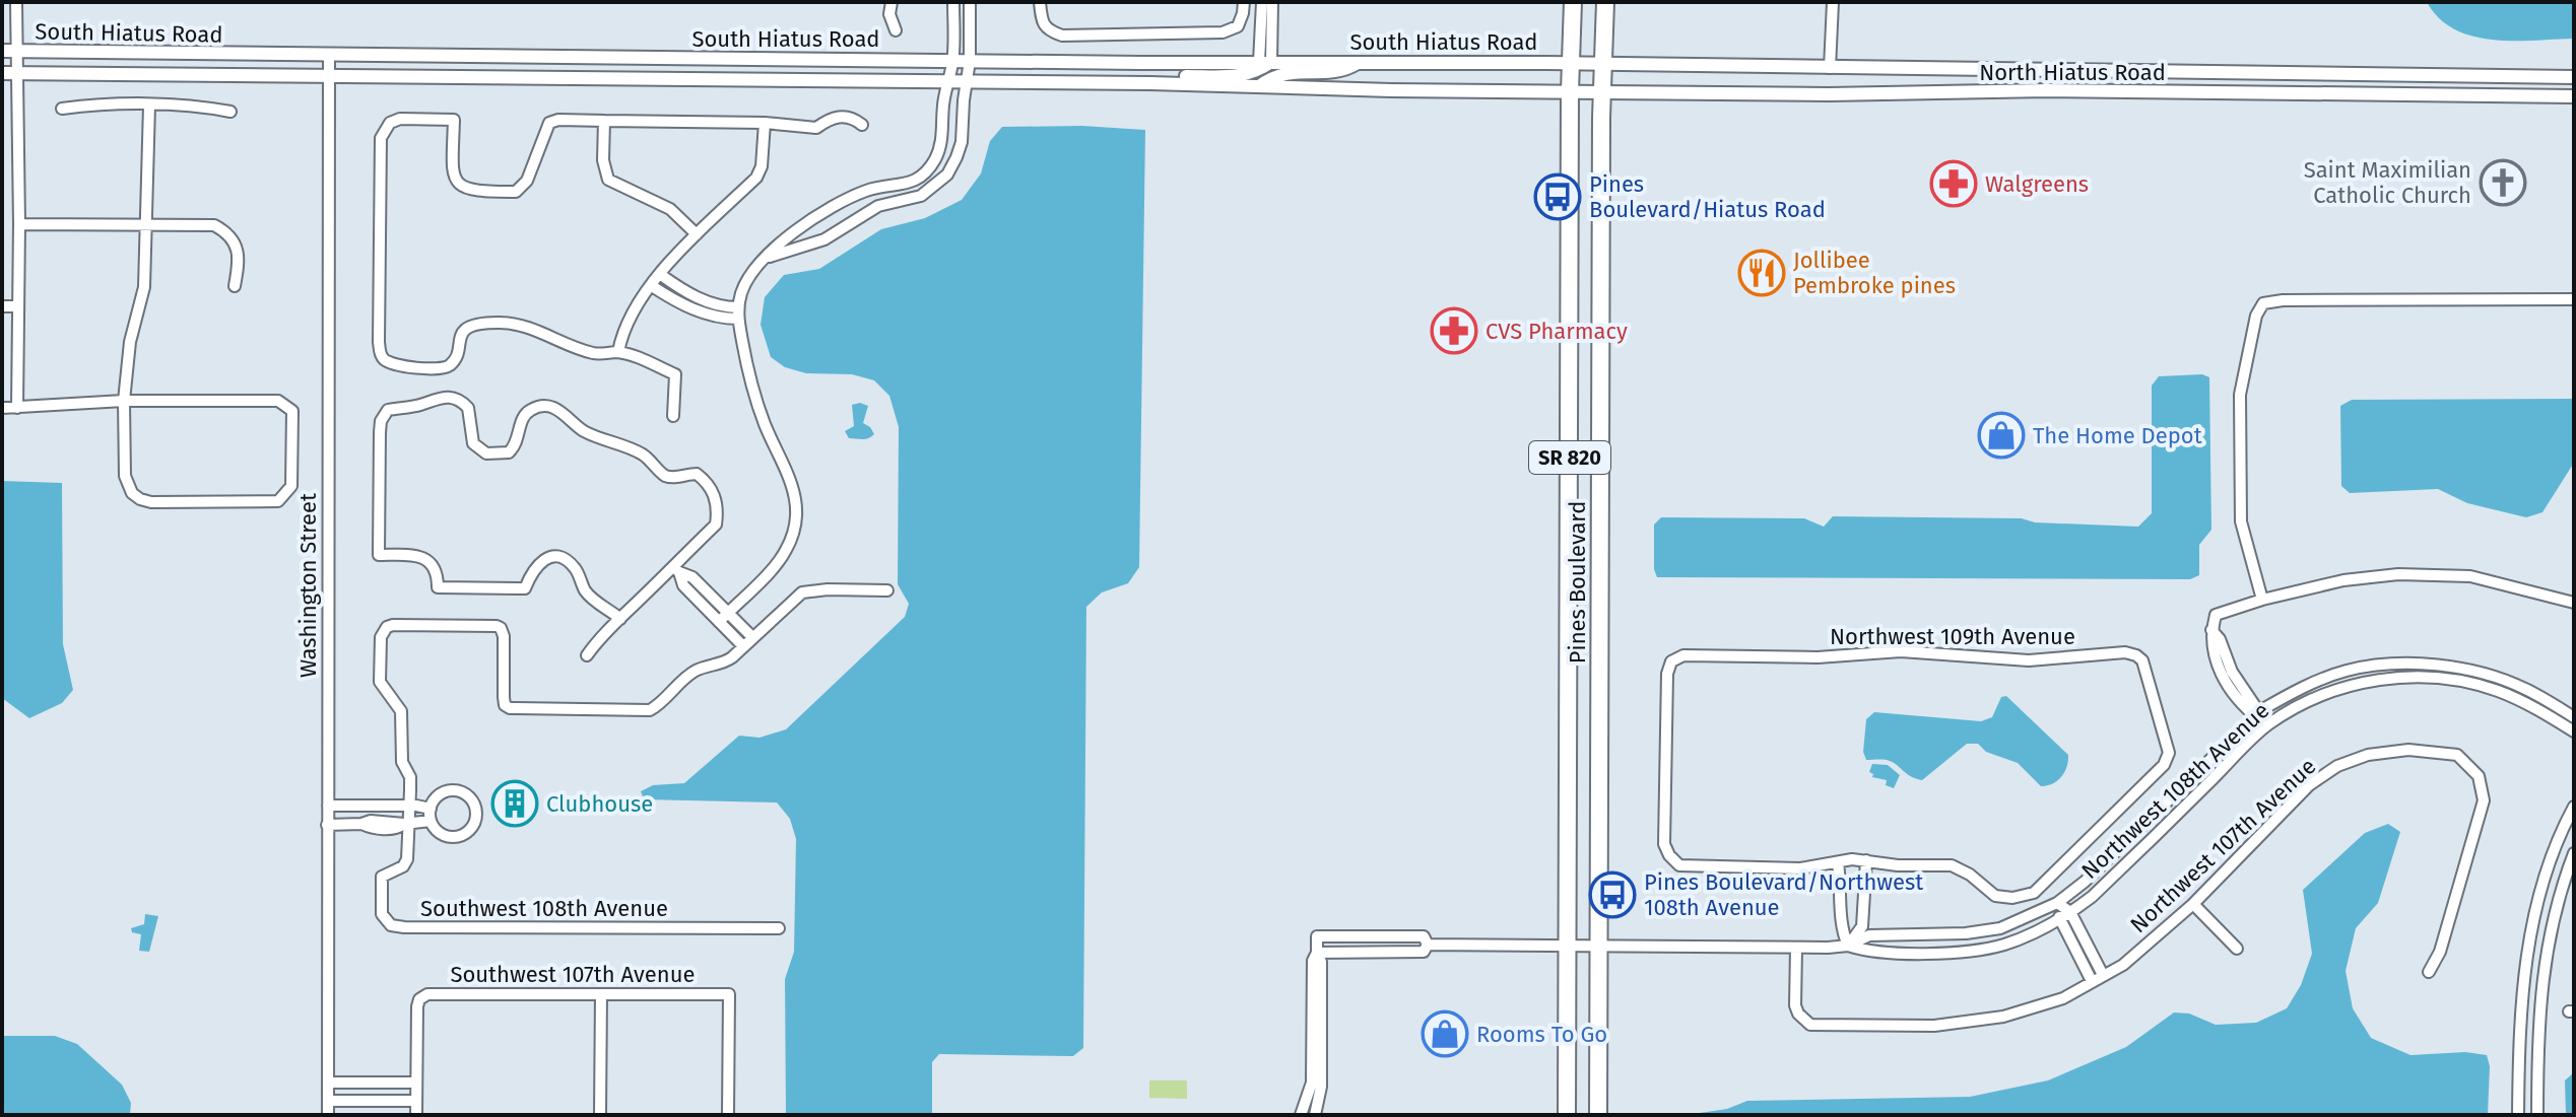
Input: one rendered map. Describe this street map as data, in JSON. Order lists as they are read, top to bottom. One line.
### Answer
{"streets":{"highway":["SR 820","Pines Boulevard"],"main road":["South Hiatus Road","North Hiatus Road"],"street":["Washington Street","Northwest 109th Avenue","Northwest 108th Avenue","Northwest 107th Avenue","Southwest 108th Avenue","Southwest 107th Avenue"]},"crossings":[["South Hiatus Road","North Hiatus Road"],["South Hiatus Road","Pines Boulevard"],["South Hiatus Road","Washington Street"],["North Hiatus Road","Pines Boulevard"],["Pines Boulevard","Northwest 108th Avenue"],["Northwest 108th Avenue","Northwest 107th Avenue"]],"places":{"church":["Saint Maximilian Catholic Church"],"pharmacy":["Walgreens","CVS Pharmacy"],"bus stop":["Pines Boulevard/Hiatus Road","Pines Boulevard/Northwest 108th Avenue"],"restaurant":["Jollibee Pembroke pines"],"shop":["The Home Depot","Rooms To Go"],"building":["Clubhouse"]}}
